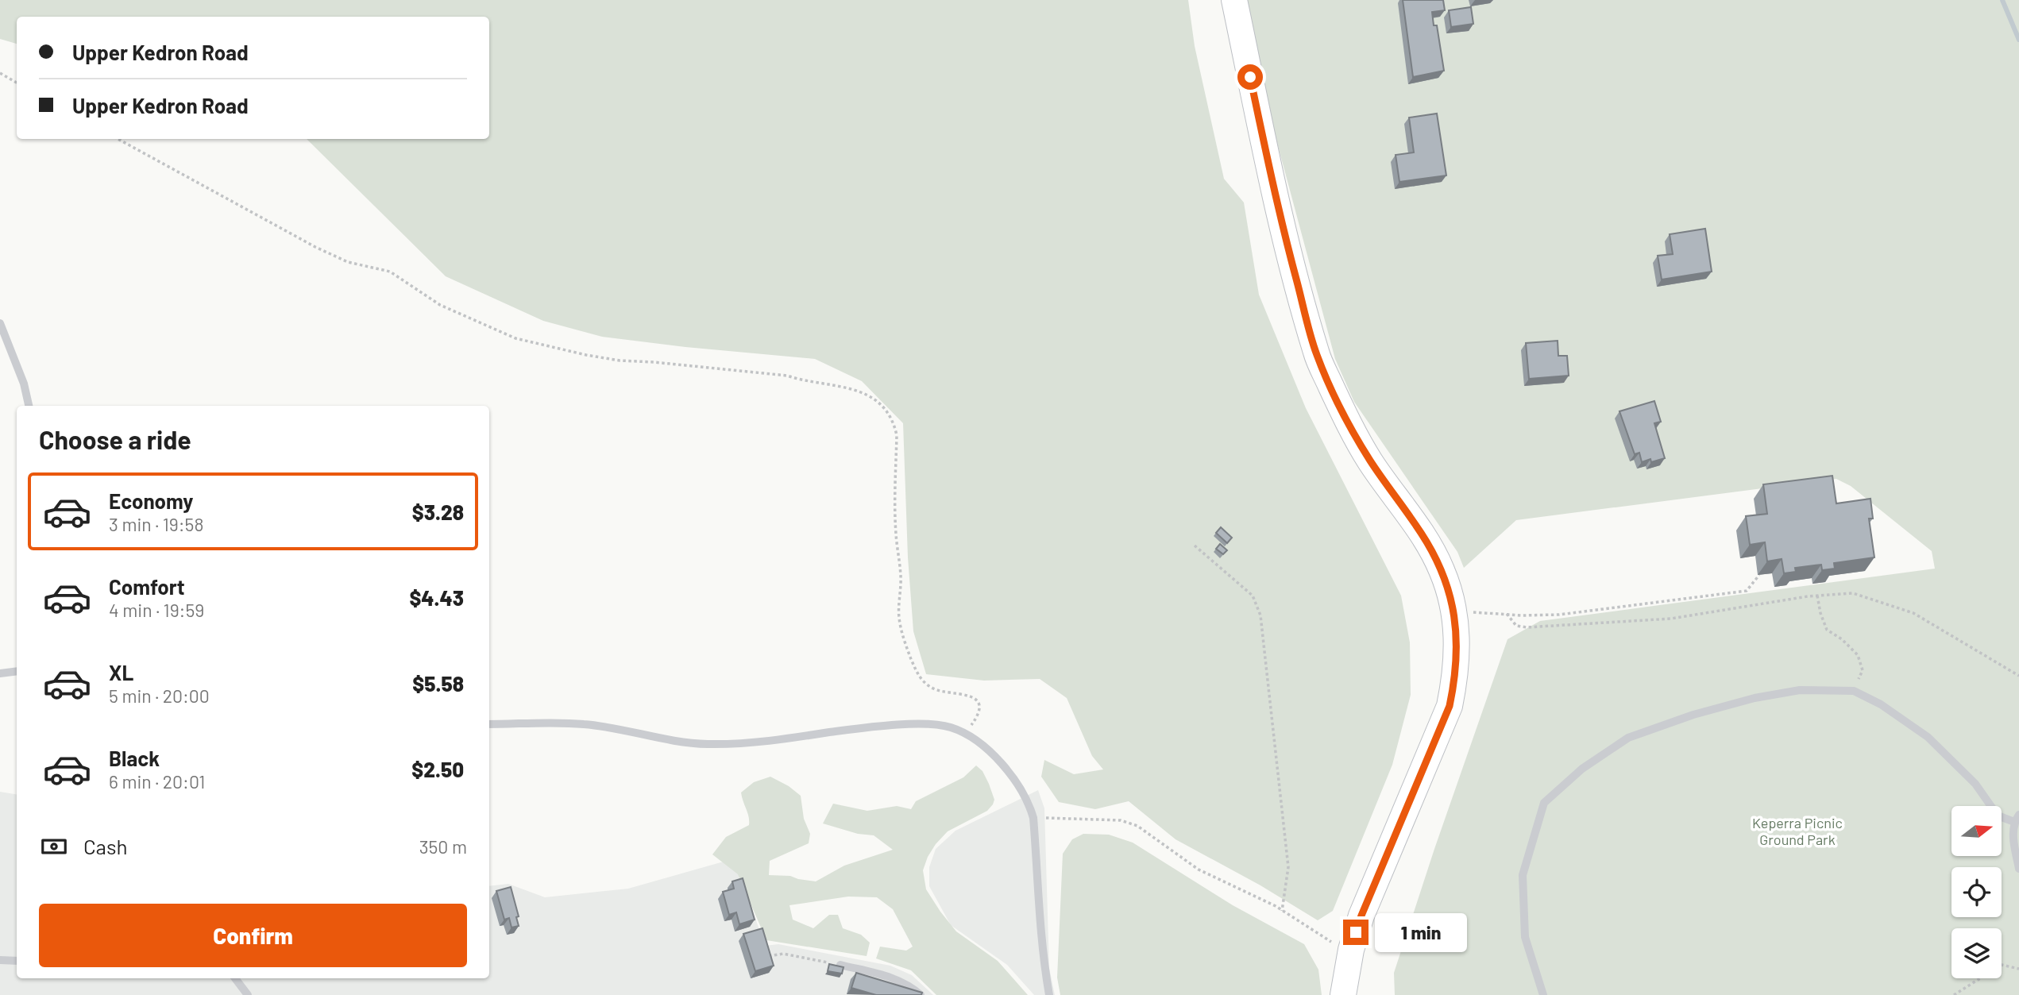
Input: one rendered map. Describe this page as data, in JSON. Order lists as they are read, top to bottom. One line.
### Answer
{"parks":["Keperra Picnic Ground Park"],"north":"right","page":{"banner":["Upper Kedron Road","Upper Kedron Road"],"heading":"Choose a ride","list":[{"name":"Economy","note":"3 min · 19:58","value":"$3.28"},{"name":"Comfort","note":"4 min · 19:59","value":"$4.43"},{"name":"XL","note":"5 min · 20:00","value":"$5.58"},{"name":"Black","note":"6 min · 20:01","value":"$2.50"}],"pay":["Cash","350 m"],"buttons":"Confirm","bubble":"1 min"}}
